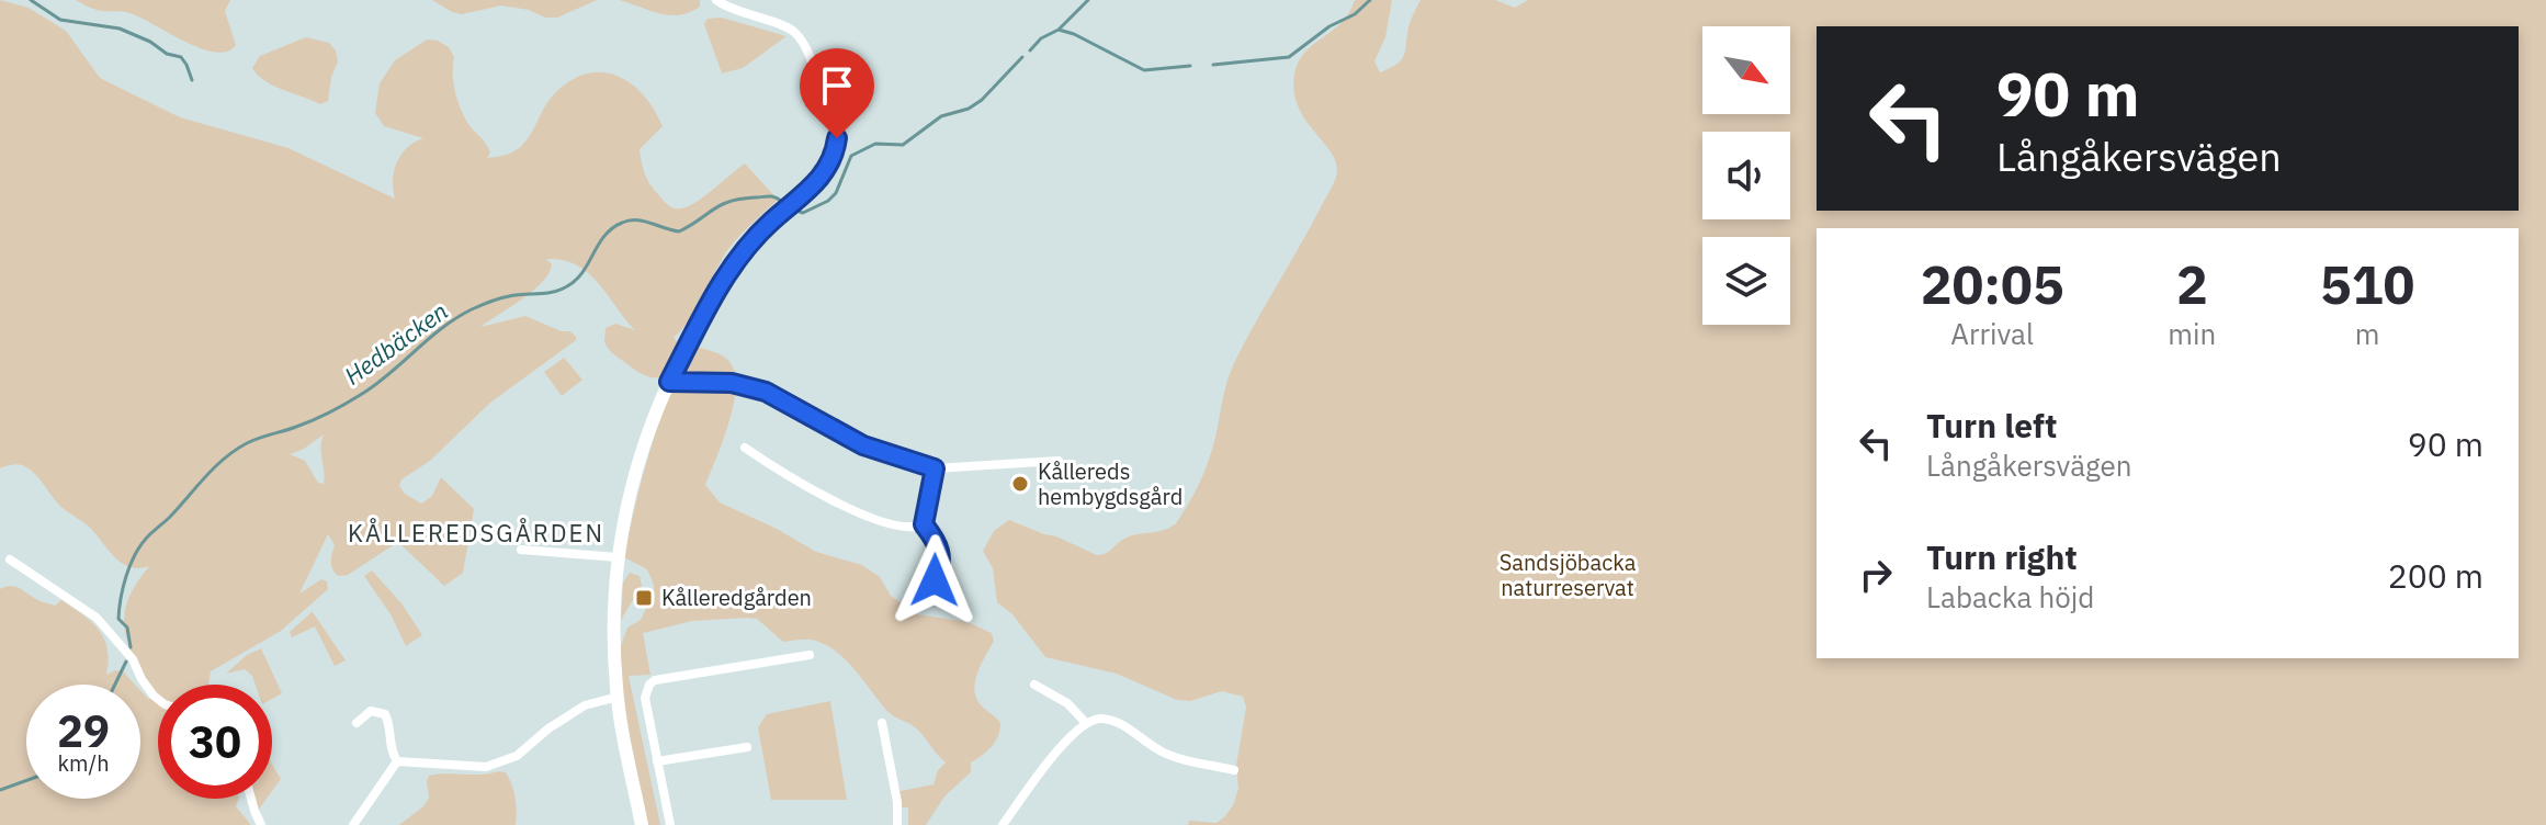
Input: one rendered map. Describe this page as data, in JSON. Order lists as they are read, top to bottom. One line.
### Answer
{"districts":["KÅLLEREDSGÅRDEN"],"water":["Hedbäcken"],"parks":["Sandsjöbacka naturreservat"],"places":{"other":["Kållereds hembygdsgård"],"transit":["Kålleredgården"]},"north":"bottom right","page":{"turn":["90 m","Långåkersvägen"],"eta":["20:05","Arrival","2","min","510","m"],"list":[{"name":"Turn left","note":"Långåkersvägen","value":"90 m"},{"name":"Turn right","note":"Labacka höjd","value":"200 m"}],"speed":"29 km/h","limit":"30"}}
